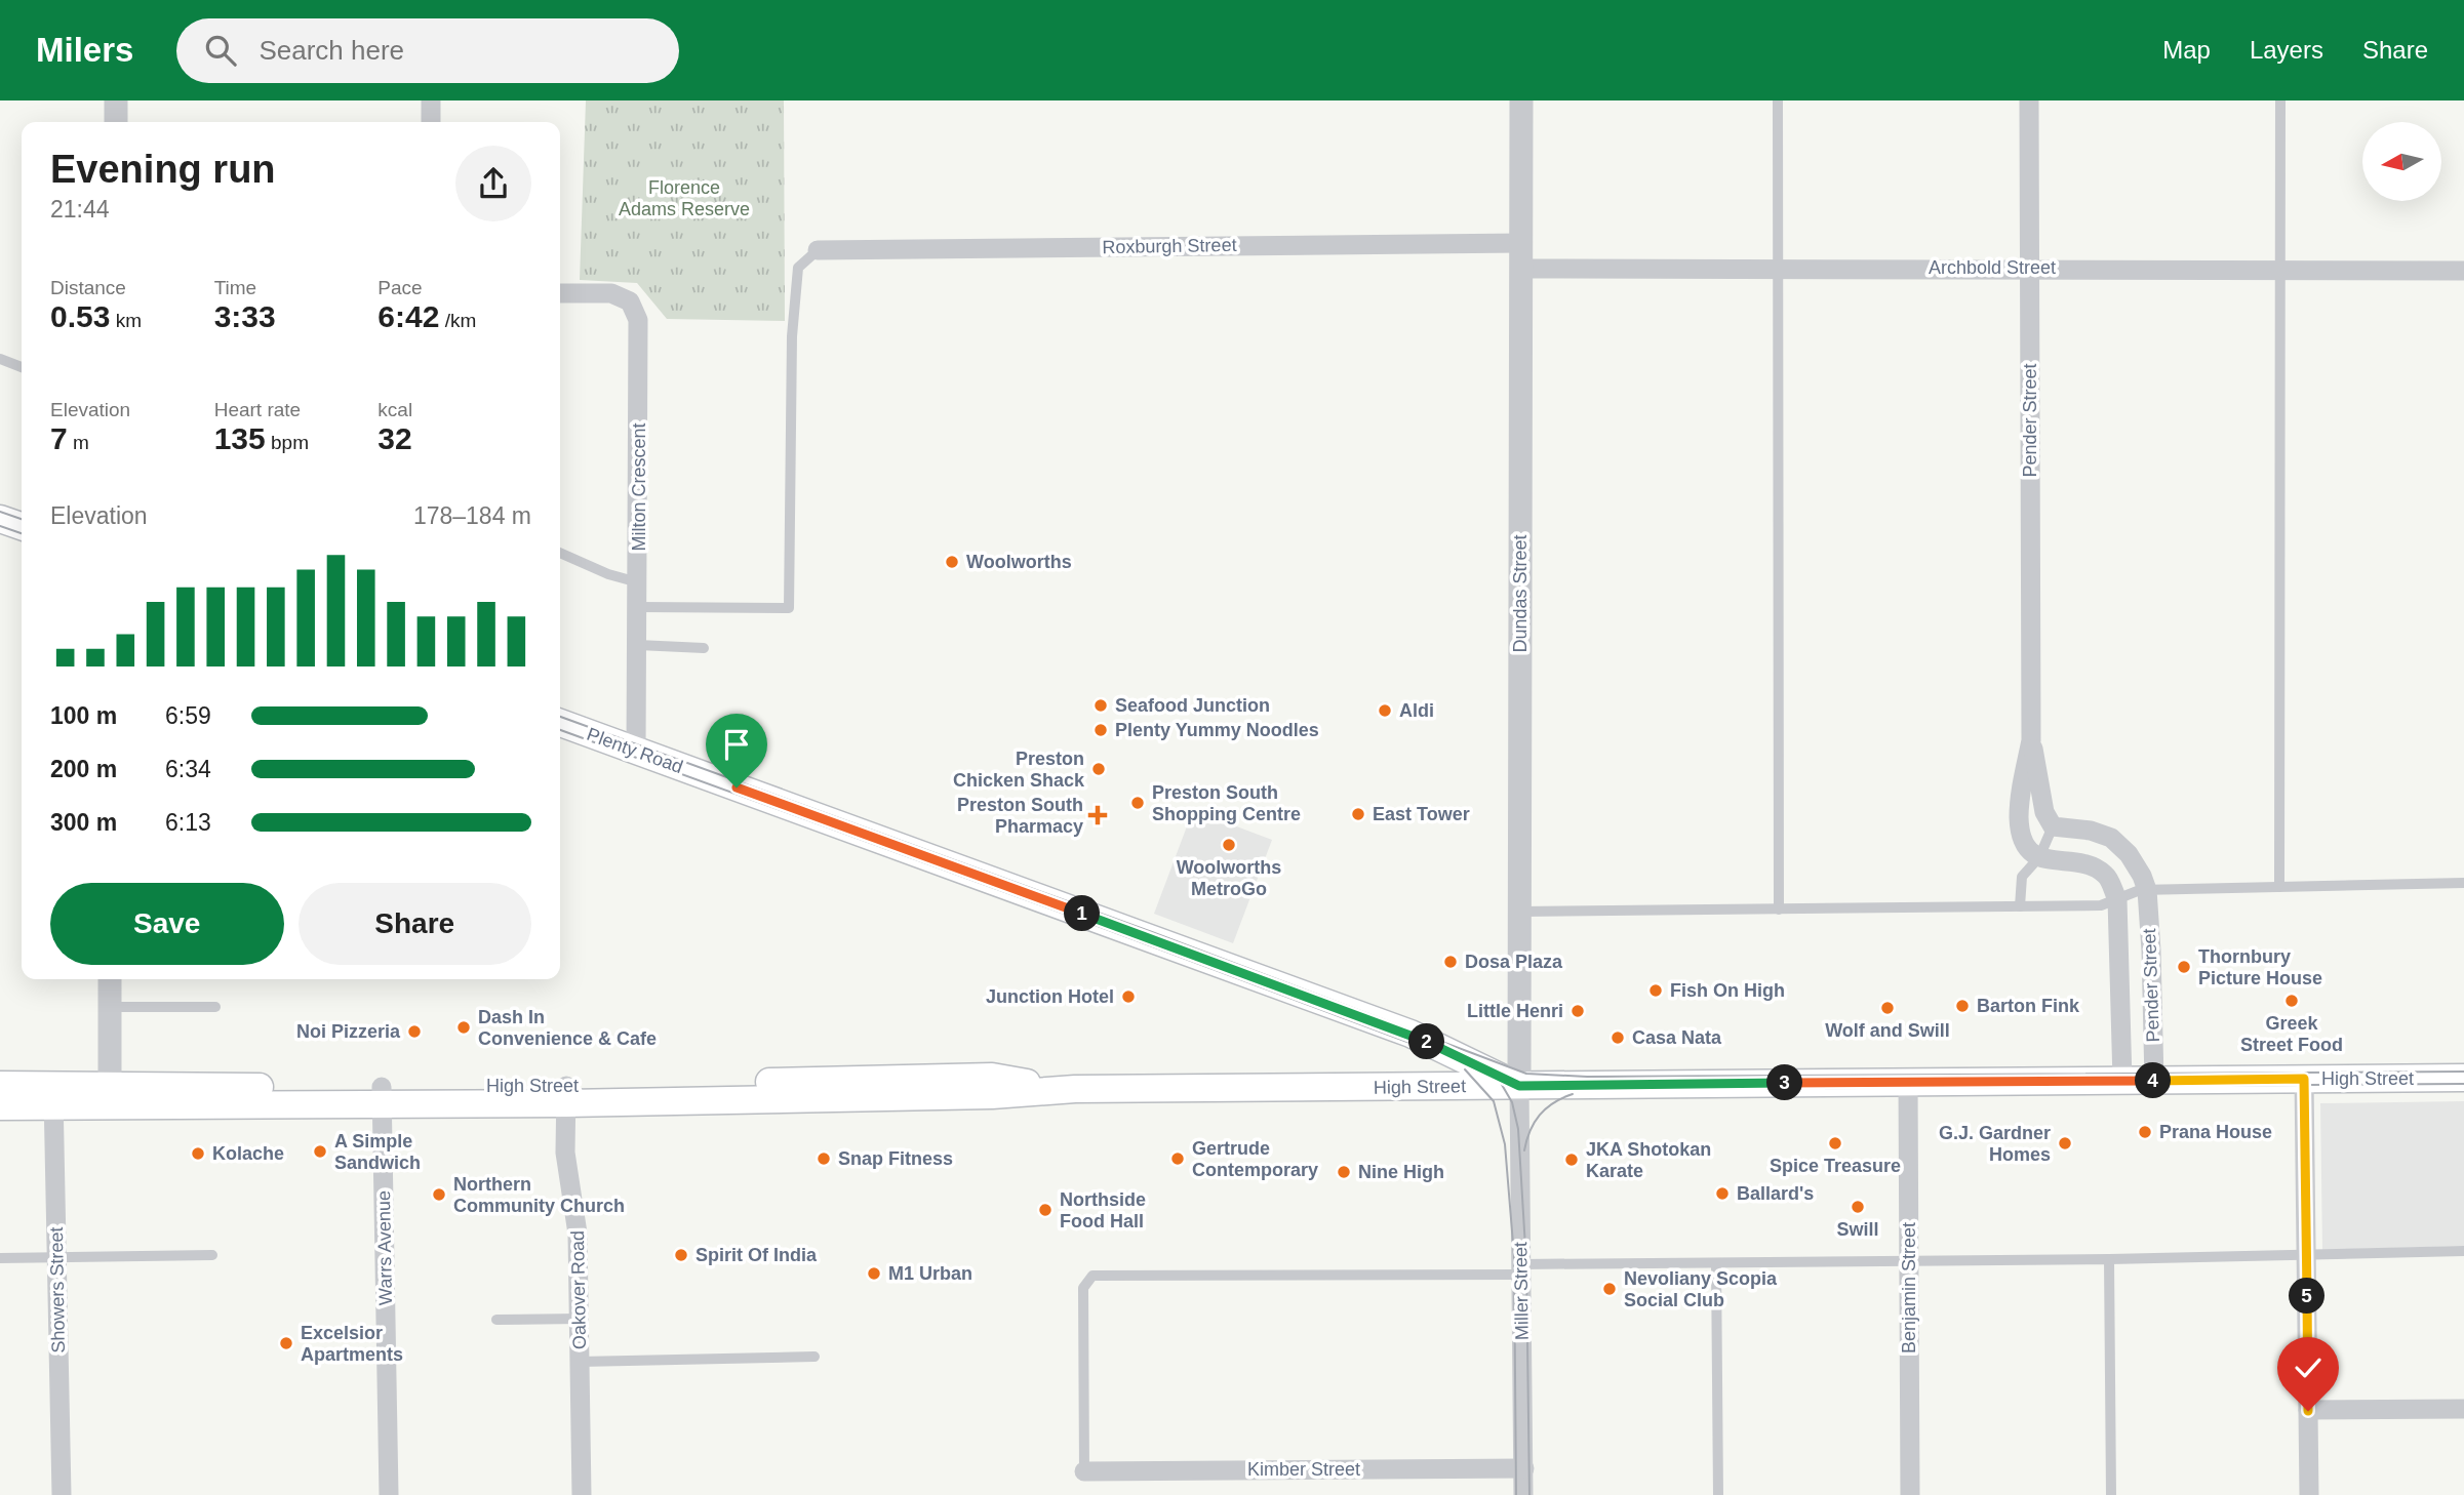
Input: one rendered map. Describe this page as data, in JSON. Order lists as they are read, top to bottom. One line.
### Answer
{"streets":{"main road":["Plenty Road","High Street"],"street":["Roxburgh Street","Archbold Street","Pender Street","Milton Crescent","Dundas Street","Warrs Avenue","Benjamin Street","Showers Street","Oakover Road","Miller Street","Kimber Street"]},"crossings":[["Roxburgh Street","Dundas Street"],["Archbold Street","Pender Street"],["Archbold Street","Dundas Street"],["Pender Street","High Street"],["Milton Crescent","Plenty Road"],["Dundas Street","Plenty Road"],["Dundas Street","High Street"],["Dundas Street","Miller Street"],["Plenty Road","High Street"],["Plenty Road","Miller Street"],["High Street","Warrs Avenue"],["High Street","Benjamin Street"],["High Street","Showers Street"],["High Street","Oakover Road"],["High Street","Miller Street"],["Miller Street","Kimber Street"]],"parks":["Florence Adams Reserve"],"places":{"other":["Woolworths","Seafood Junction","Aldi","Plenty Yummy Noodles","Preston Chicken Shack","Preston South Shopping Centre","East Tower","Woolworths MetroGo","Dosa Plaza","Thornbury Picture House","Fish On High","Junction Hotel","Greek Street Food","Barton Fink","Wolf and Swill","Little Henri","Dash In Convenience & Cafe","Noi Pizzeria","Casa Nata","Prana House","Spice Treasure","G.J. Gardner Homes","A Simple Sandwich","Kolache","Snap Fitness","Gertrude Contemporary","JKA Shotokan Karate","Nine High","Ballard's","Northern Community Church","Swill","Northside Food Hall","Spirit Of India","M1 Urban","Nevoliany Scopia Social Club","Excelsior Apartments"],"health":["Preston South Pharmacy"]},"north":"left","page":{"header":"Milers","search":"Search here","nav":["Map","Layers","Share"],"heading":["Evening run","21:44"],"stats":[["Distance","0.53 km"],["Time","3:33"],["Pace","6:42 /km"],["Elevation","7 m"],["Heart rate","135 bpm"],["kcal","32"]],"chart":["Elevation","178–184 m"],"list":[{"name":"100 m","note":"6:59"},{"name":"200 m","note":"6:34"},{"name":"300 m","note":"6:13"}],"buttons":["Save","Share"],"pins":["1","2","4","3","5"]}}
